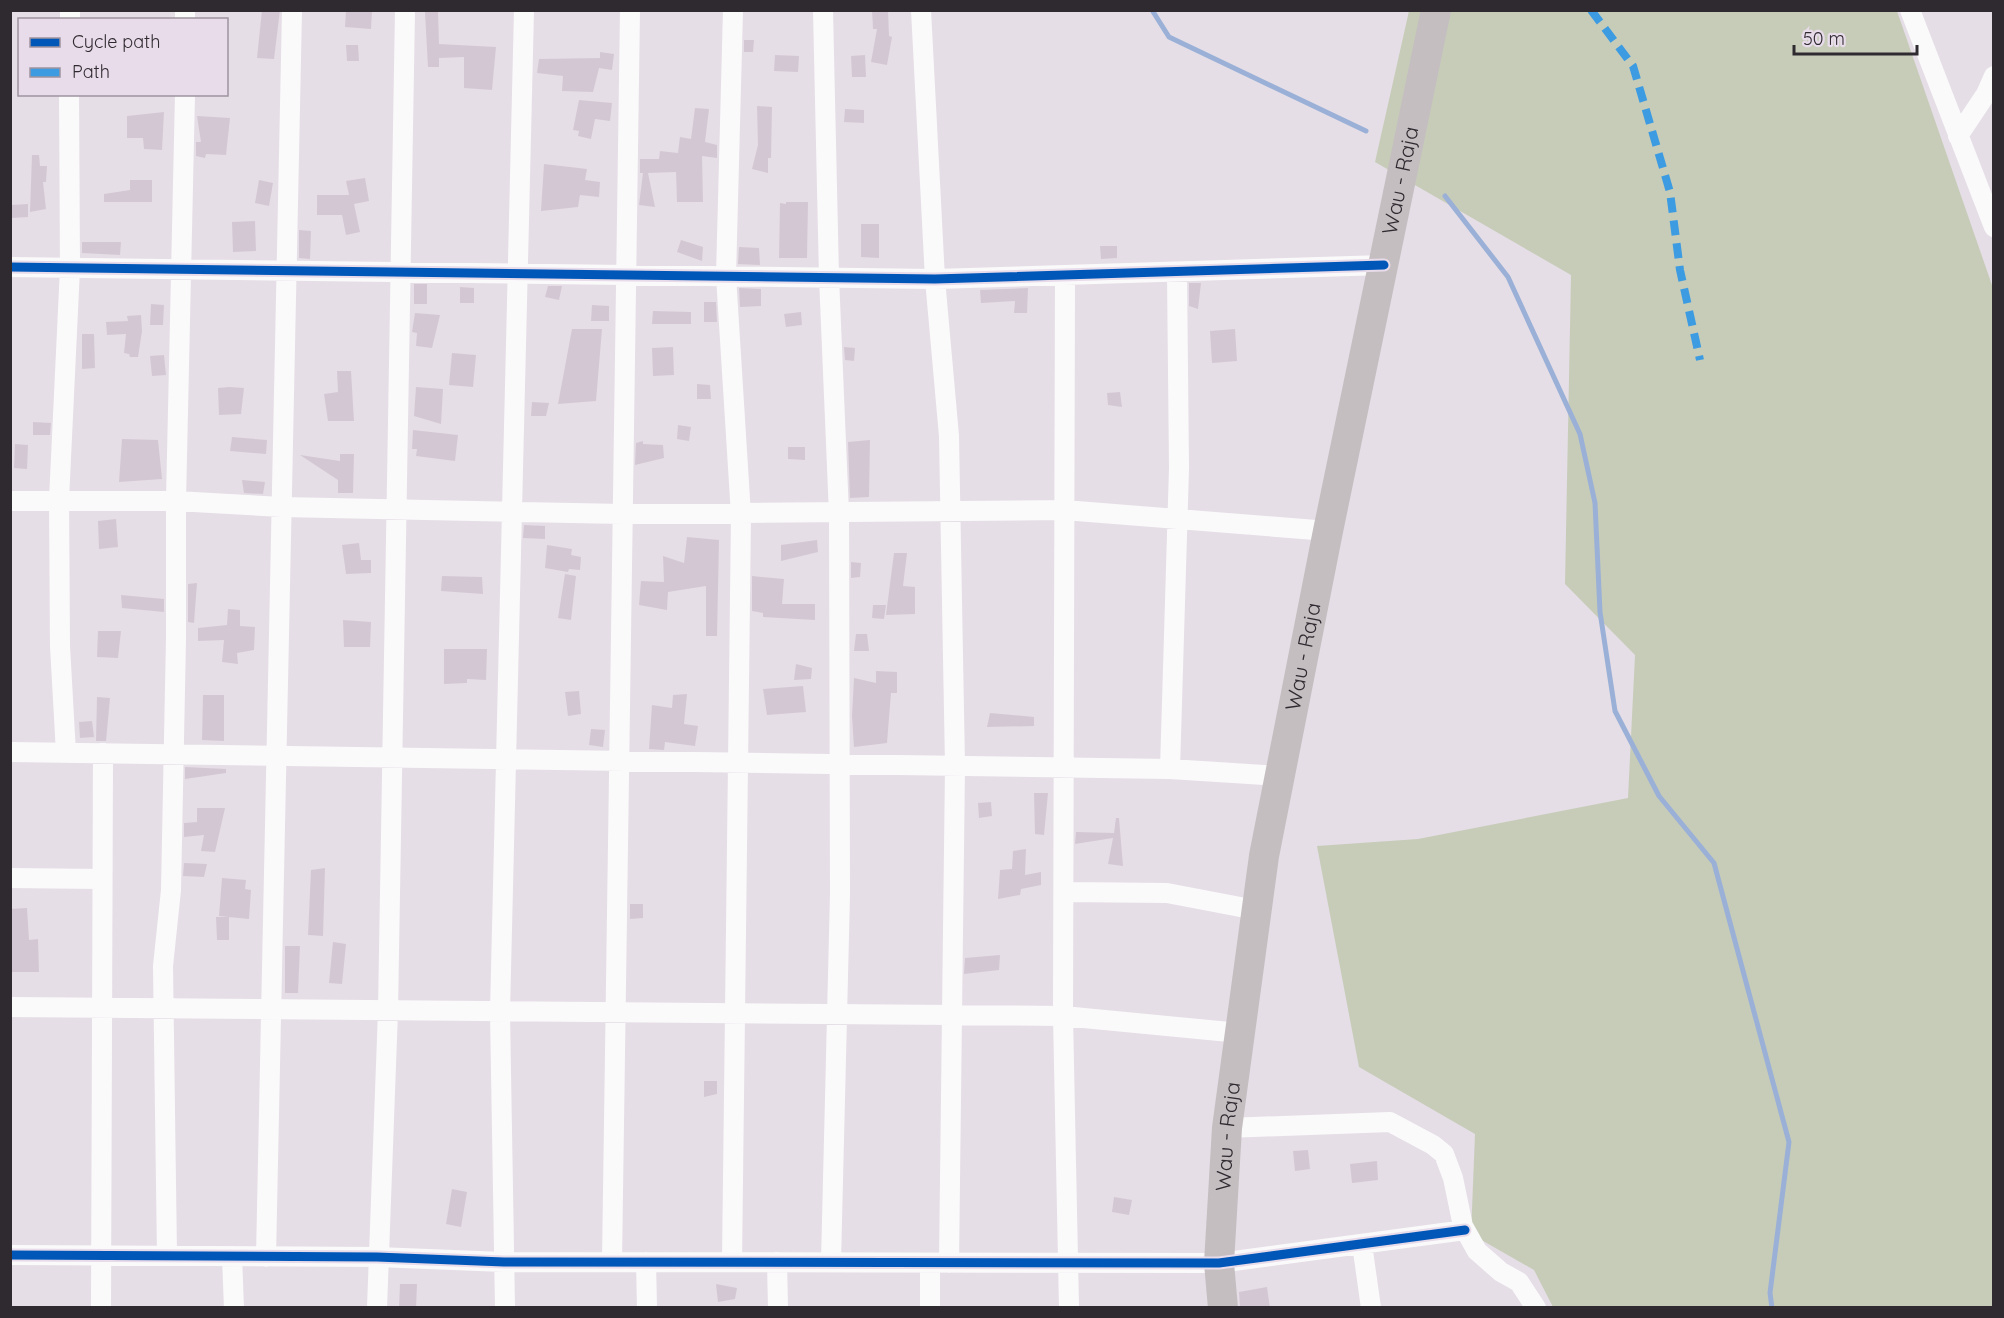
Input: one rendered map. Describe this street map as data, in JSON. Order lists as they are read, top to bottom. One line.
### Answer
{"streets":{"main road":["Wau - Raja"]},"legend":["Cycle path","Path"],"scale_bar":"50 m"}
